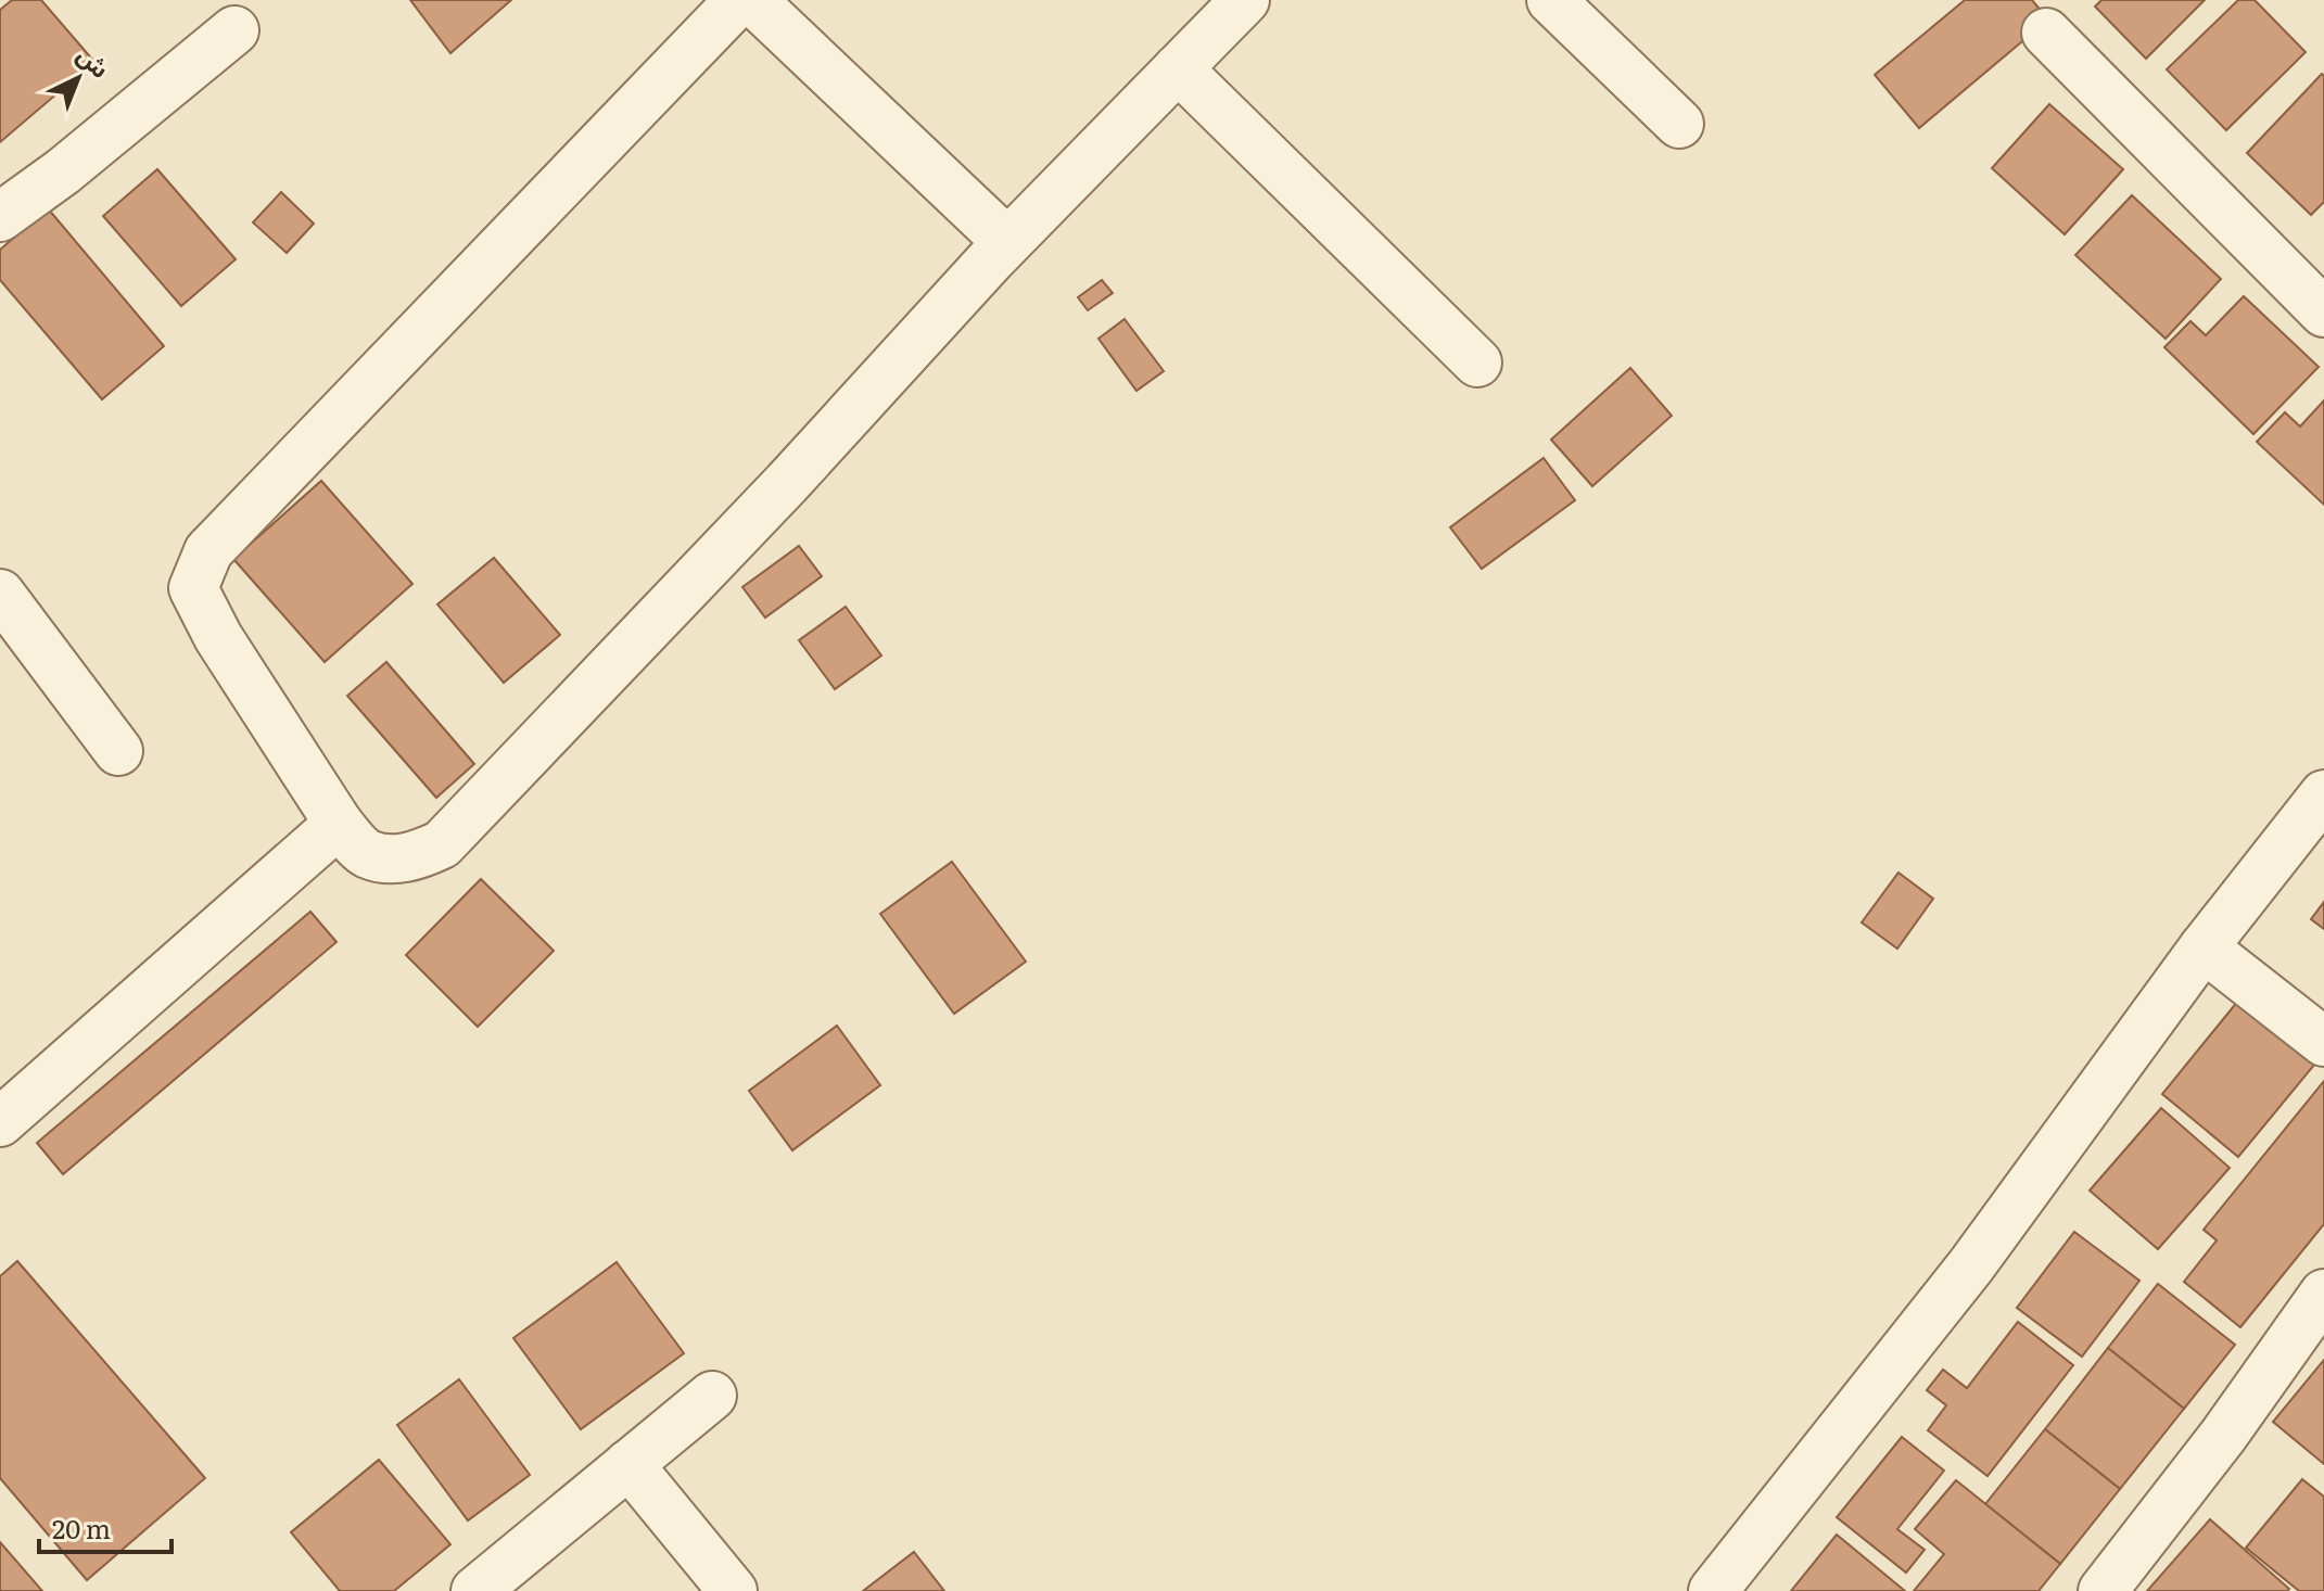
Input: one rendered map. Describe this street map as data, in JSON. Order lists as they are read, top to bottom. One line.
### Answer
{"scale_bar":"20 m","north":"top right"}
